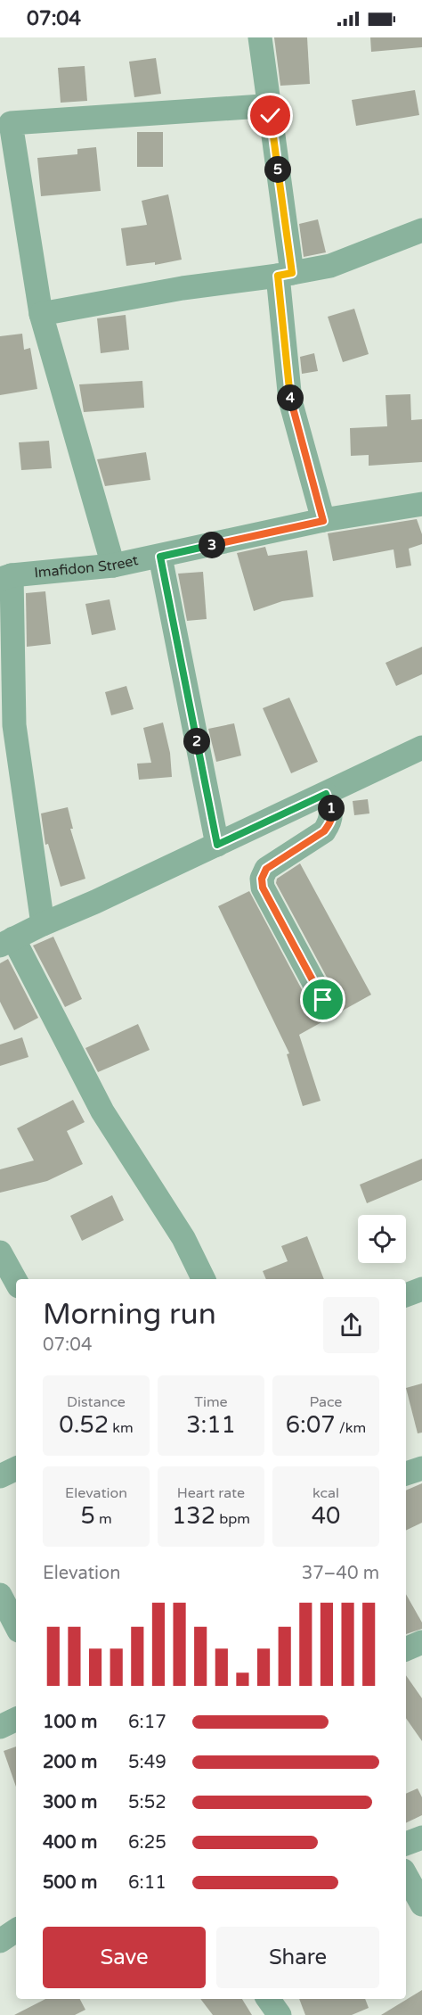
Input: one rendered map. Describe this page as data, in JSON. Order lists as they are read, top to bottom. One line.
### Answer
{"streets":{"street":["Imafidon Street"]},"page":{"status":"07:04","pins":["5","4","3","2","1"],"heading":["Morning run","07:04"],"stats":[["Distance","0.52 km"],["Time","3:11"],["Pace","6:07 /km"],["Elevation","5 m"],["Heart rate","132 bpm"],["kcal","40"]],"chart":["Elevation","37–40 m"],"list":[{"name":"100 m","note":"6:17"},{"name":"200 m","note":"5:49"},{"name":"300 m","note":"5:52"},{"name":"400 m","note":"6:25"},{"name":"500 m","note":"6:11"}],"buttons":["Save","Share"]}}
